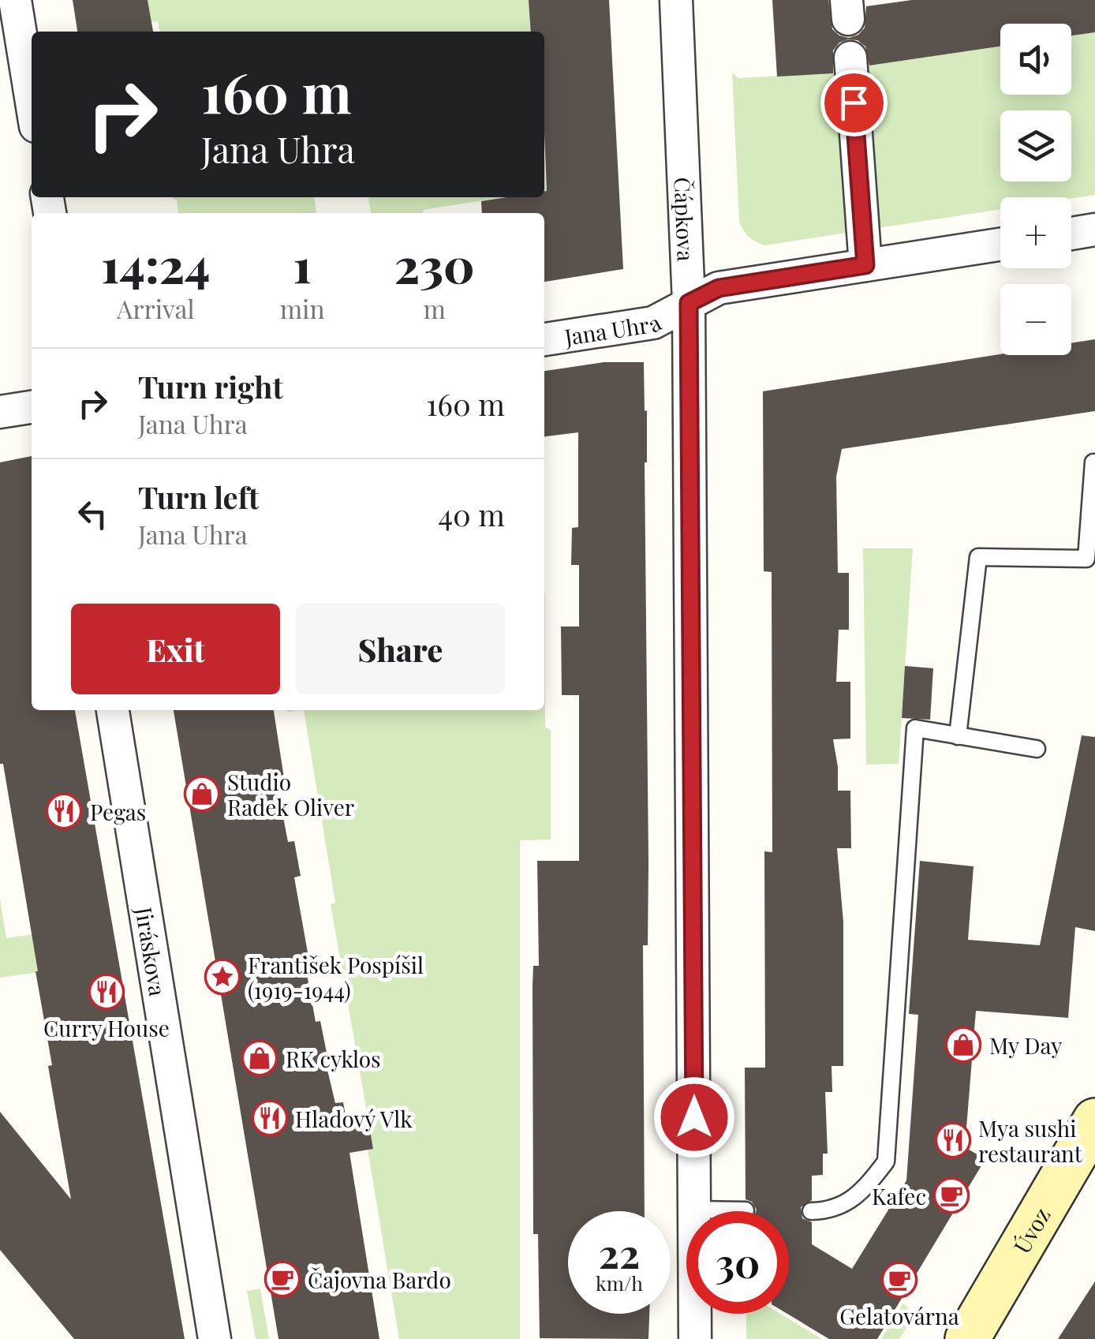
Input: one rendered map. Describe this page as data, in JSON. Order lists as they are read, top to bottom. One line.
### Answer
{"streets":{"main road":["Úvoz"],"street":["Čápkova","Jana Uhra","Jiráskova"]},"crossings":[["Čápkova","Jana Uhra"]],"places":{"shop":["Studio Radek Oliver","My Day","RK cyklos"],"restaurant":["Pegas","Curry House","Hladový Vlk","Mya sushi restaurant"],"place":["František Pospíšil (1919-1944)"],"cafe":["Kafec","Čajovna Bardo","Gelatovárna"]},"page":{"map_buttons":["+","−"],"turn":["160 m","Jana Uhra"],"eta":["14:24","Arrival","1","min","230","m"],"list":[{"name":"Turn right","note":"Jana Uhra","value":"160 m"},{"name":"Turn left","note":"Jana Uhra","value":"40 m"}],"buttons":["Exit","Share"],"speed":"22 km/h","limit":"30"}}
